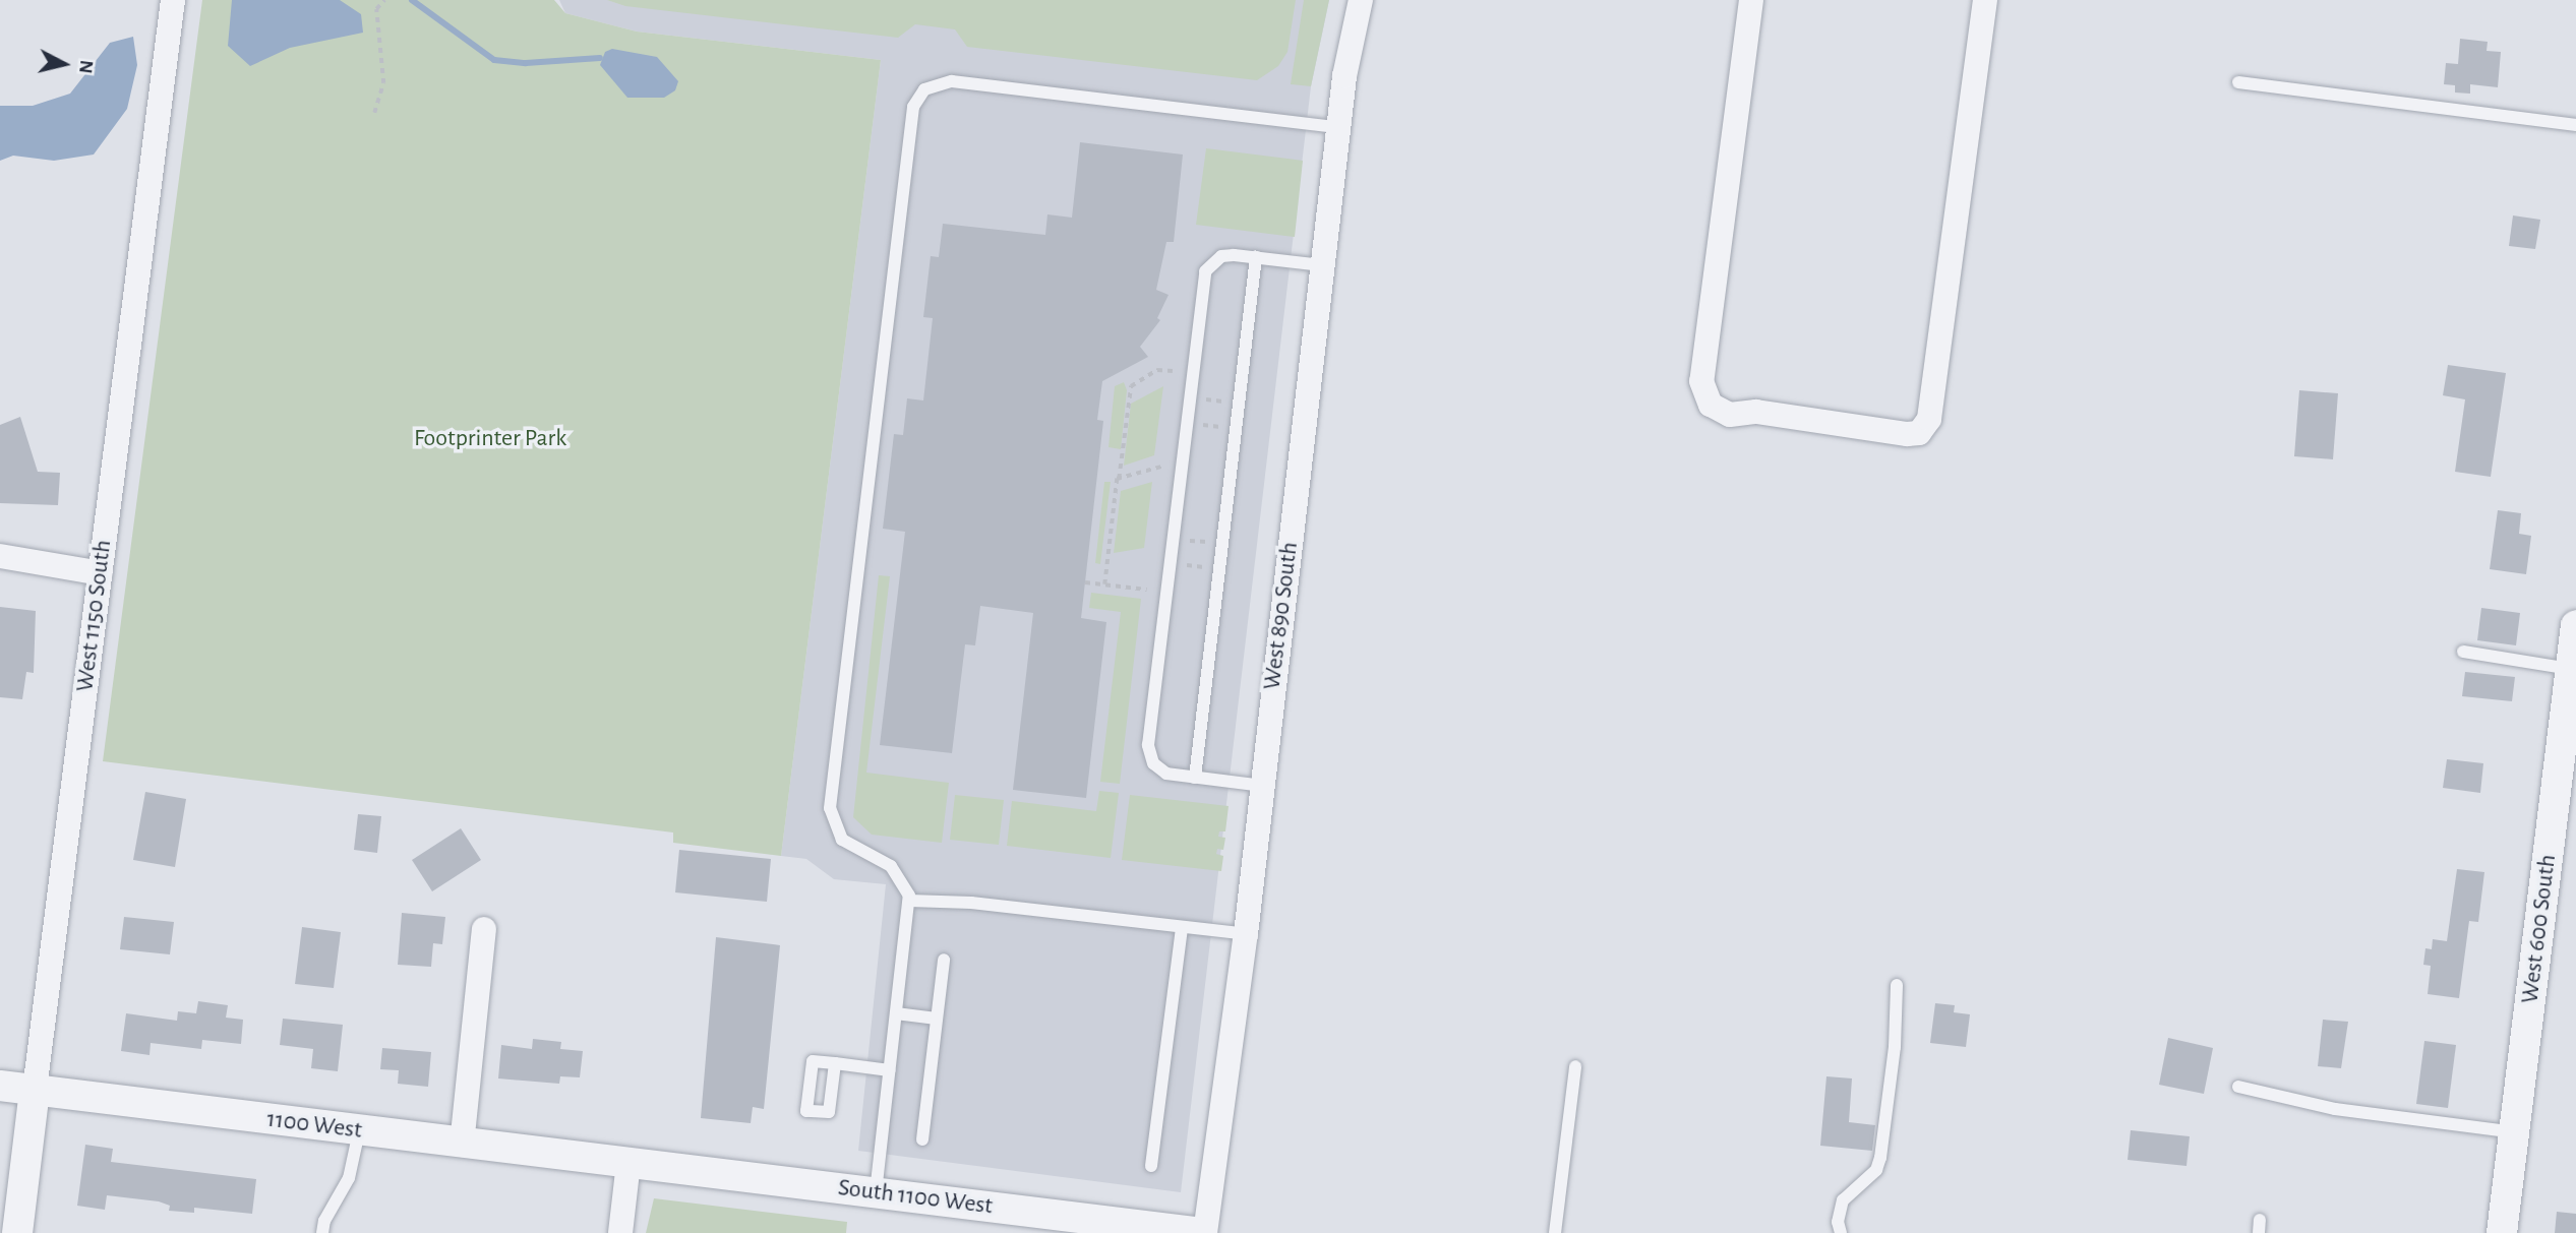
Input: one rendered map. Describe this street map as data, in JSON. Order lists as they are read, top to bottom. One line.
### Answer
{"streets":{"street":["West 1150 South","West 890 South","West 600 South","1100 West","South 1100 West"]},"crossings":[["West 1150 South","1100 West"],["West 890 South","South 1100 West"],["1100 West","South 1100 West"]],"parks":["Footprinter Park"],"north":"right"}
